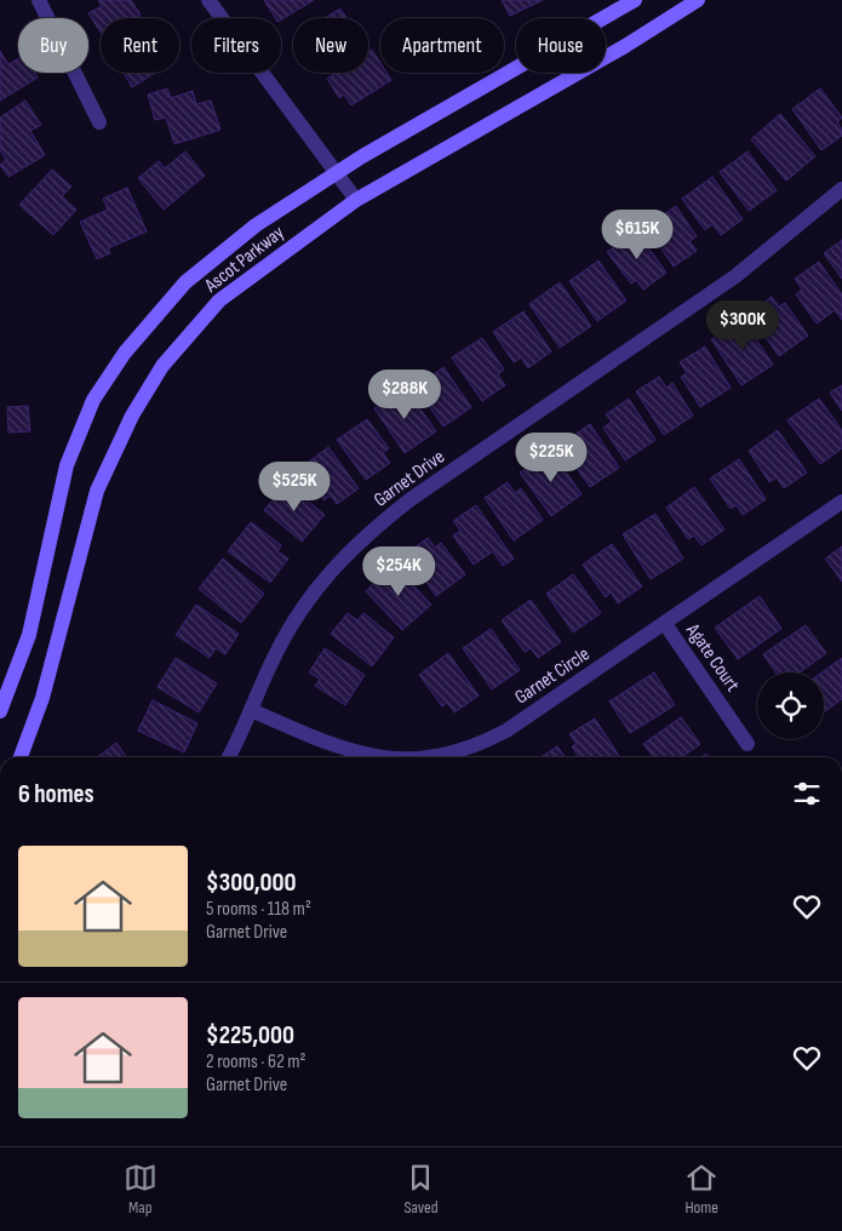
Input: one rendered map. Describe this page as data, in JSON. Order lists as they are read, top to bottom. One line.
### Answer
{"streets":{"main road":["Ascot Parkway"],"street":["Garnet Drive","Agate Court","Garnet Circle"]},"crossings":[["Garnet Drive","Garnet Circle"],["Agate Court","Garnet Circle"]],"page":{"chip":["Buy","Rent","Filters","New","Apartment","House"],"price":["$615K","$300K","$288K","$225K","$525K","$254K"],"heading":"6 homes","list":[{"name":"$300,000","note":"5 rooms · 118 m² · Garnet Drive"},{"name":"$225,000","note":"2 rooms · 62 m² · Garnet Drive"}],"tabs":["Map","Saved","Home"]}}
